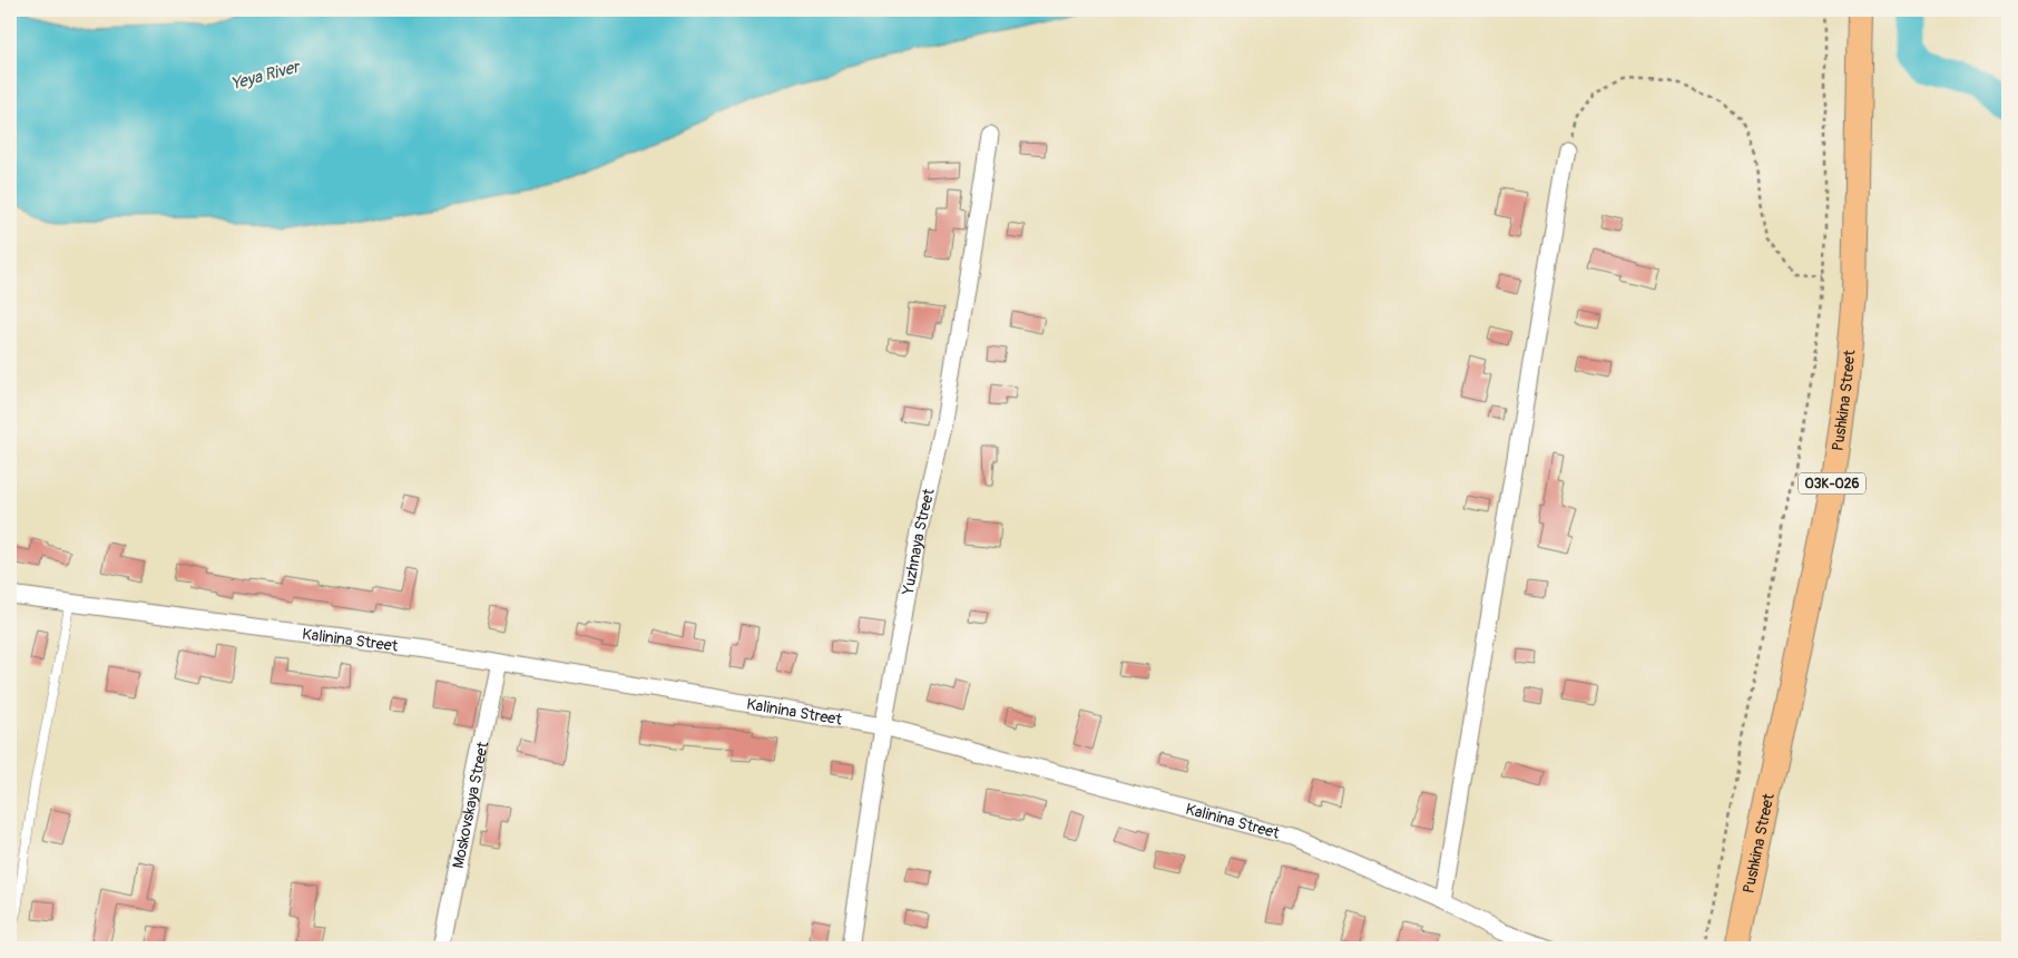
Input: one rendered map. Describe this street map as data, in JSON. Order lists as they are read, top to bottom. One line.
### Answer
{"streets":{"main road":["Pushkina Street","03К-026"],"street":["Yuzhnaya Street","Kalinina Street","Moskovskaya Street"]},"crossings":[["Yuzhnaya Street","Kalinina Street"],["Kalinina Street","Moskovskaya Street"]],"water":["Yeya River"]}
